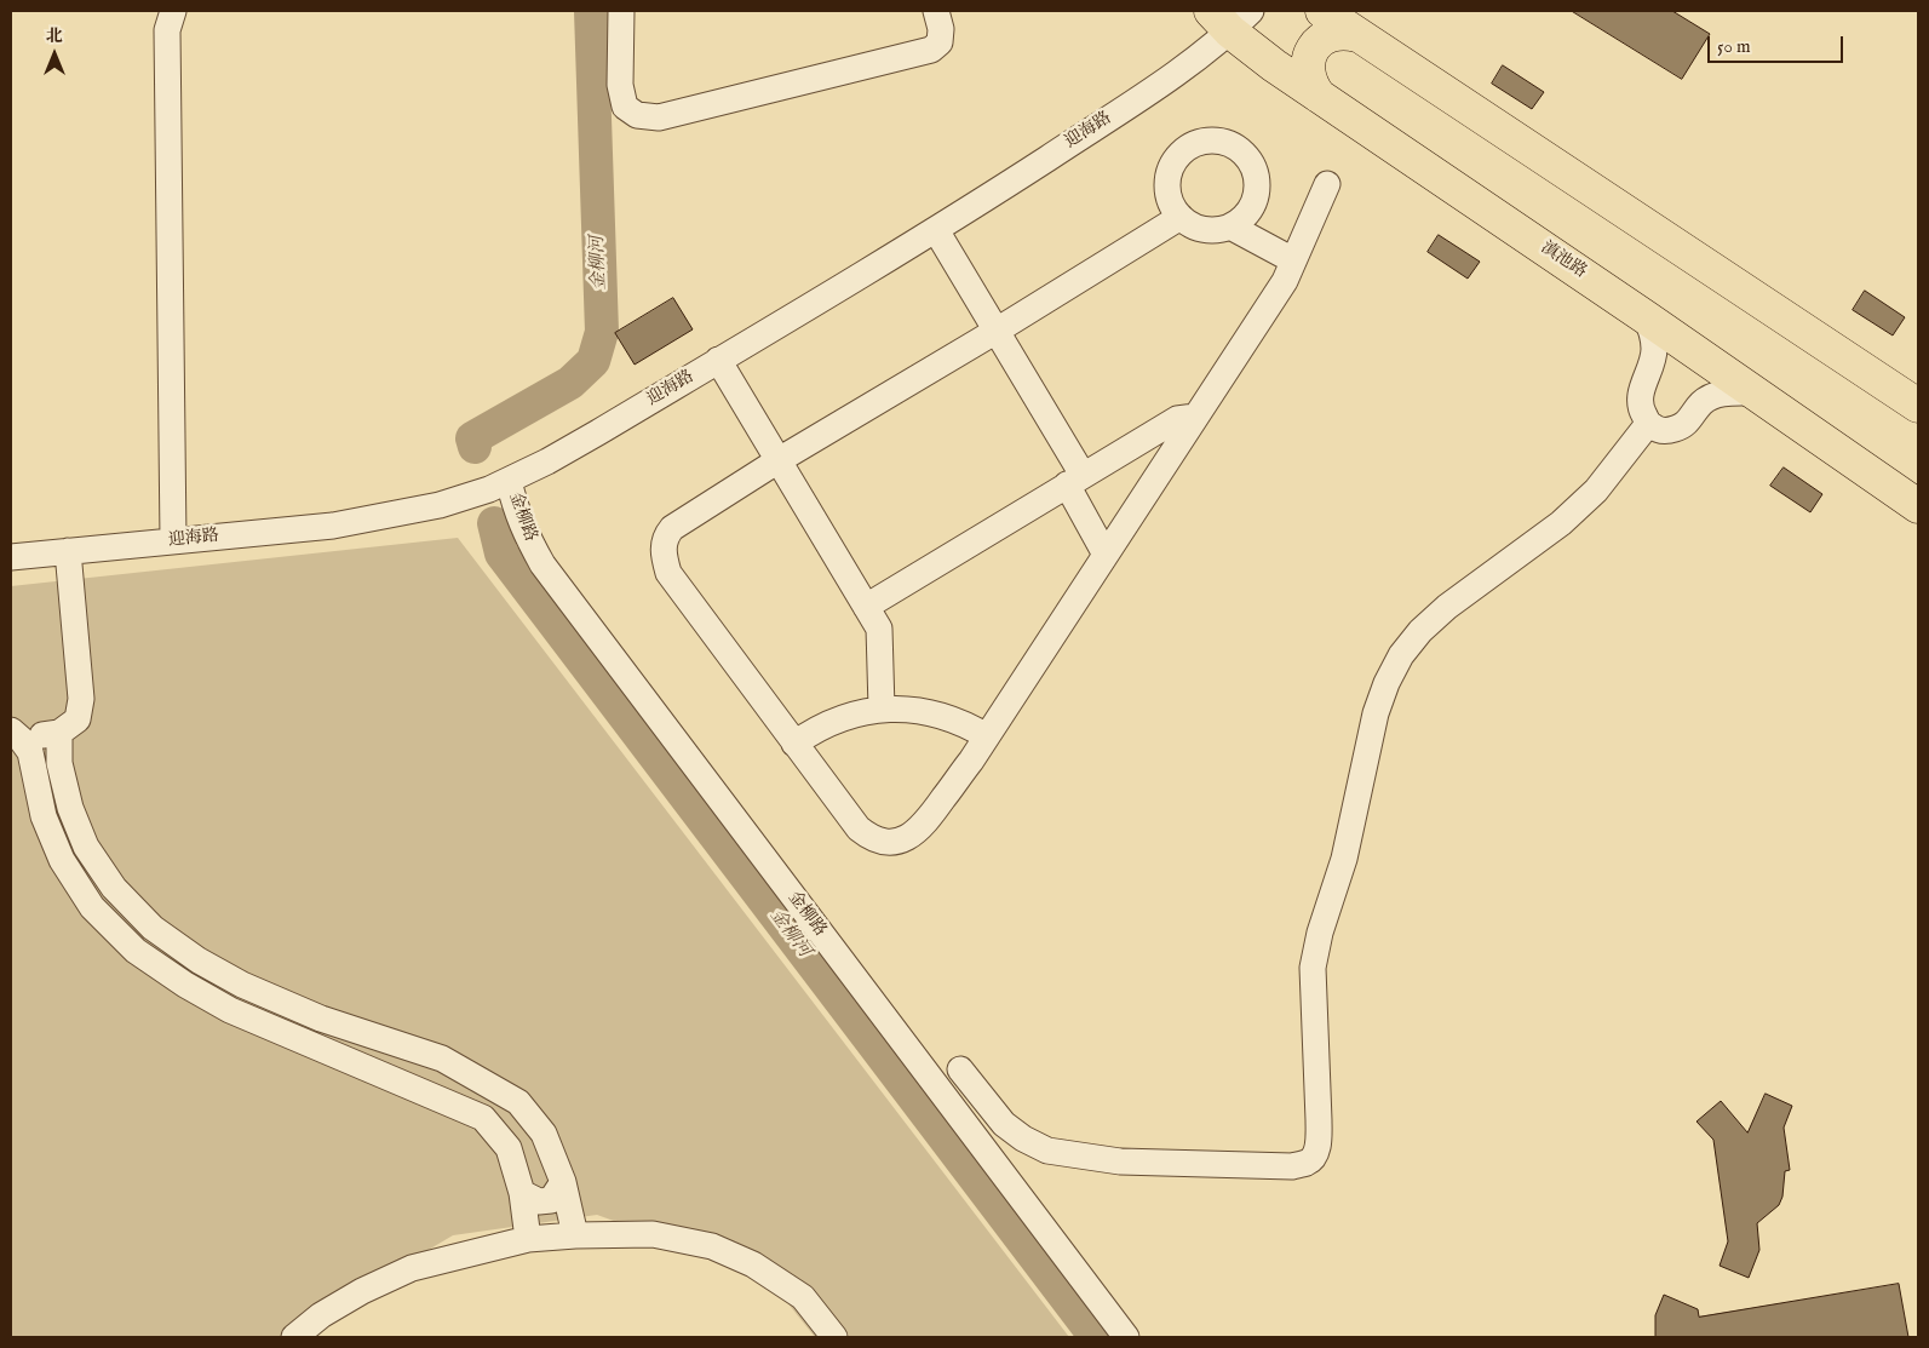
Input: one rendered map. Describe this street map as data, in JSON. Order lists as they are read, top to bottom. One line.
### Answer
{"streets":{"main road":["滇池路"],"street":["迎海路","金柳路"]},"crossings":[["迎海路","滇池路"],["迎海路","金柳路"]],"water":["金柳河"],"scale_bar":"50 m","north":"top"}
